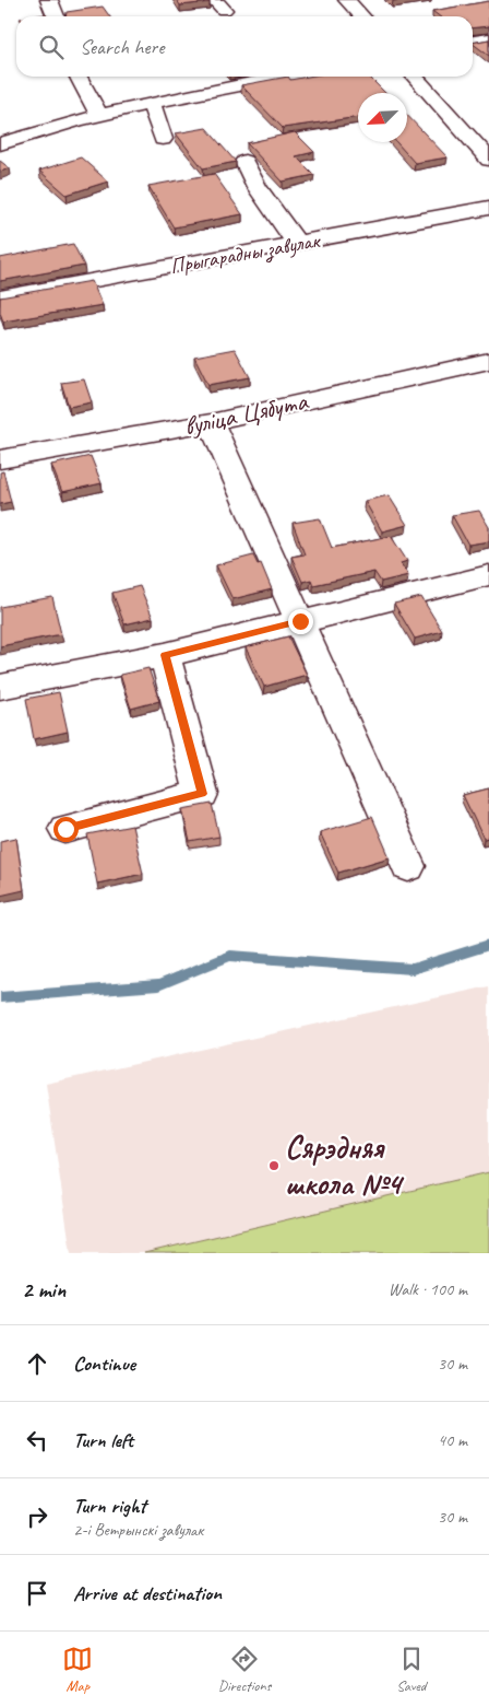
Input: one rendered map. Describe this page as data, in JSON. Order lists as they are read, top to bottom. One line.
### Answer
{"streets":{"street":["Прыгарадны завулак","вуліца Цябута"]},"places":["Сярэдняя школа №4"],"north":"bottom left","page":{"search":"Search here","heading":["2 min","Walk · 100 m"],"list":[["Continue","30 m"],["Turn left","40 m"],["Turn right","2-і Ветрынскі завулак","30 m"],"Arrive at destination"],"nav":["Map","Directions","Saved"]}}
